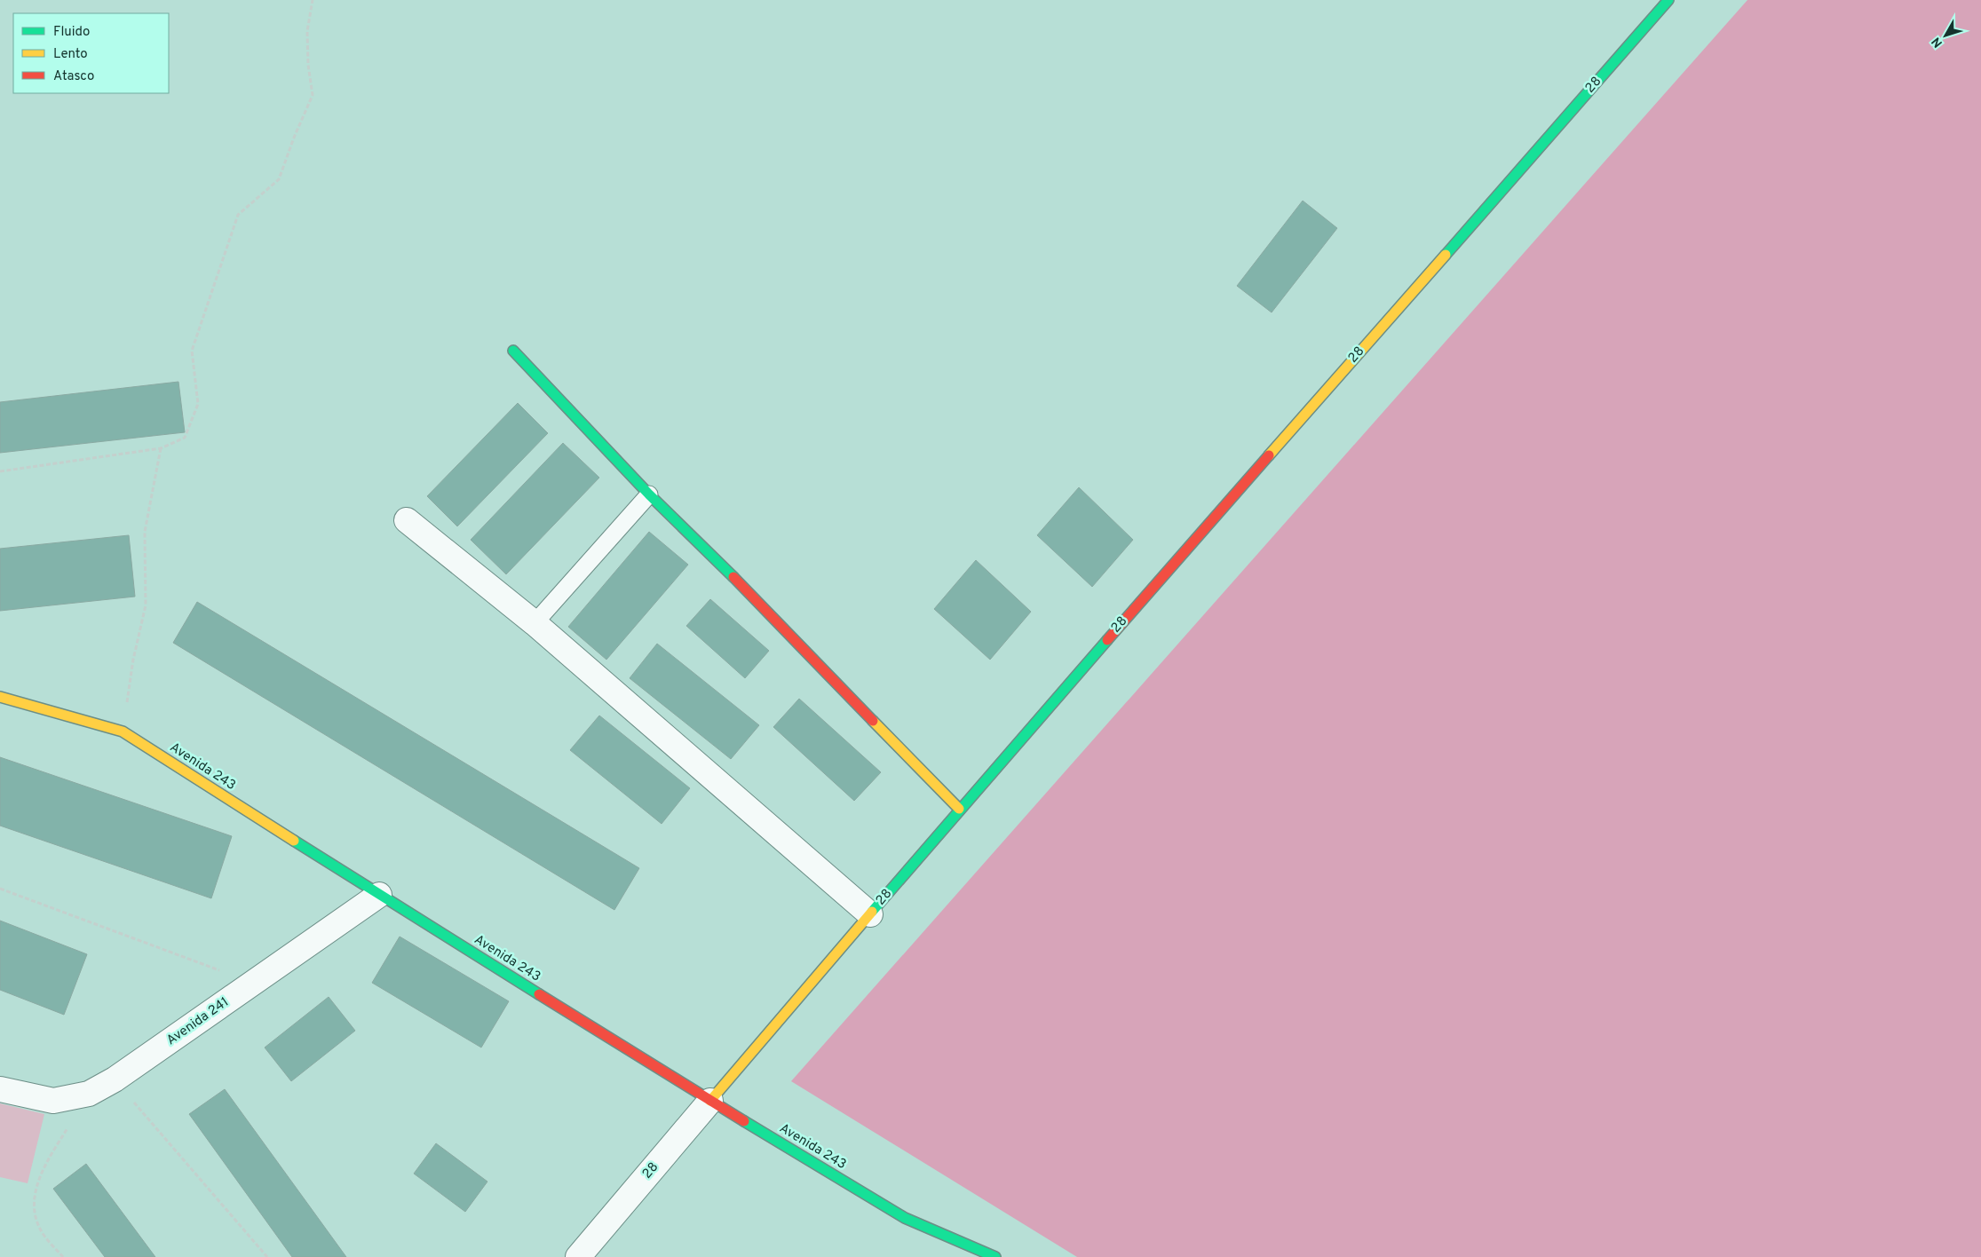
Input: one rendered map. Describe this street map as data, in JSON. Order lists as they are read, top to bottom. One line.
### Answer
{"streets":{"street":["28","Avenida 243","Avenida 241"]},"crossings":[["28","Avenida 243"],["Avenida 243","Avenida 241"]],"legend":["Fluido","Lento","Atasco"],"north":"bottom left"}
